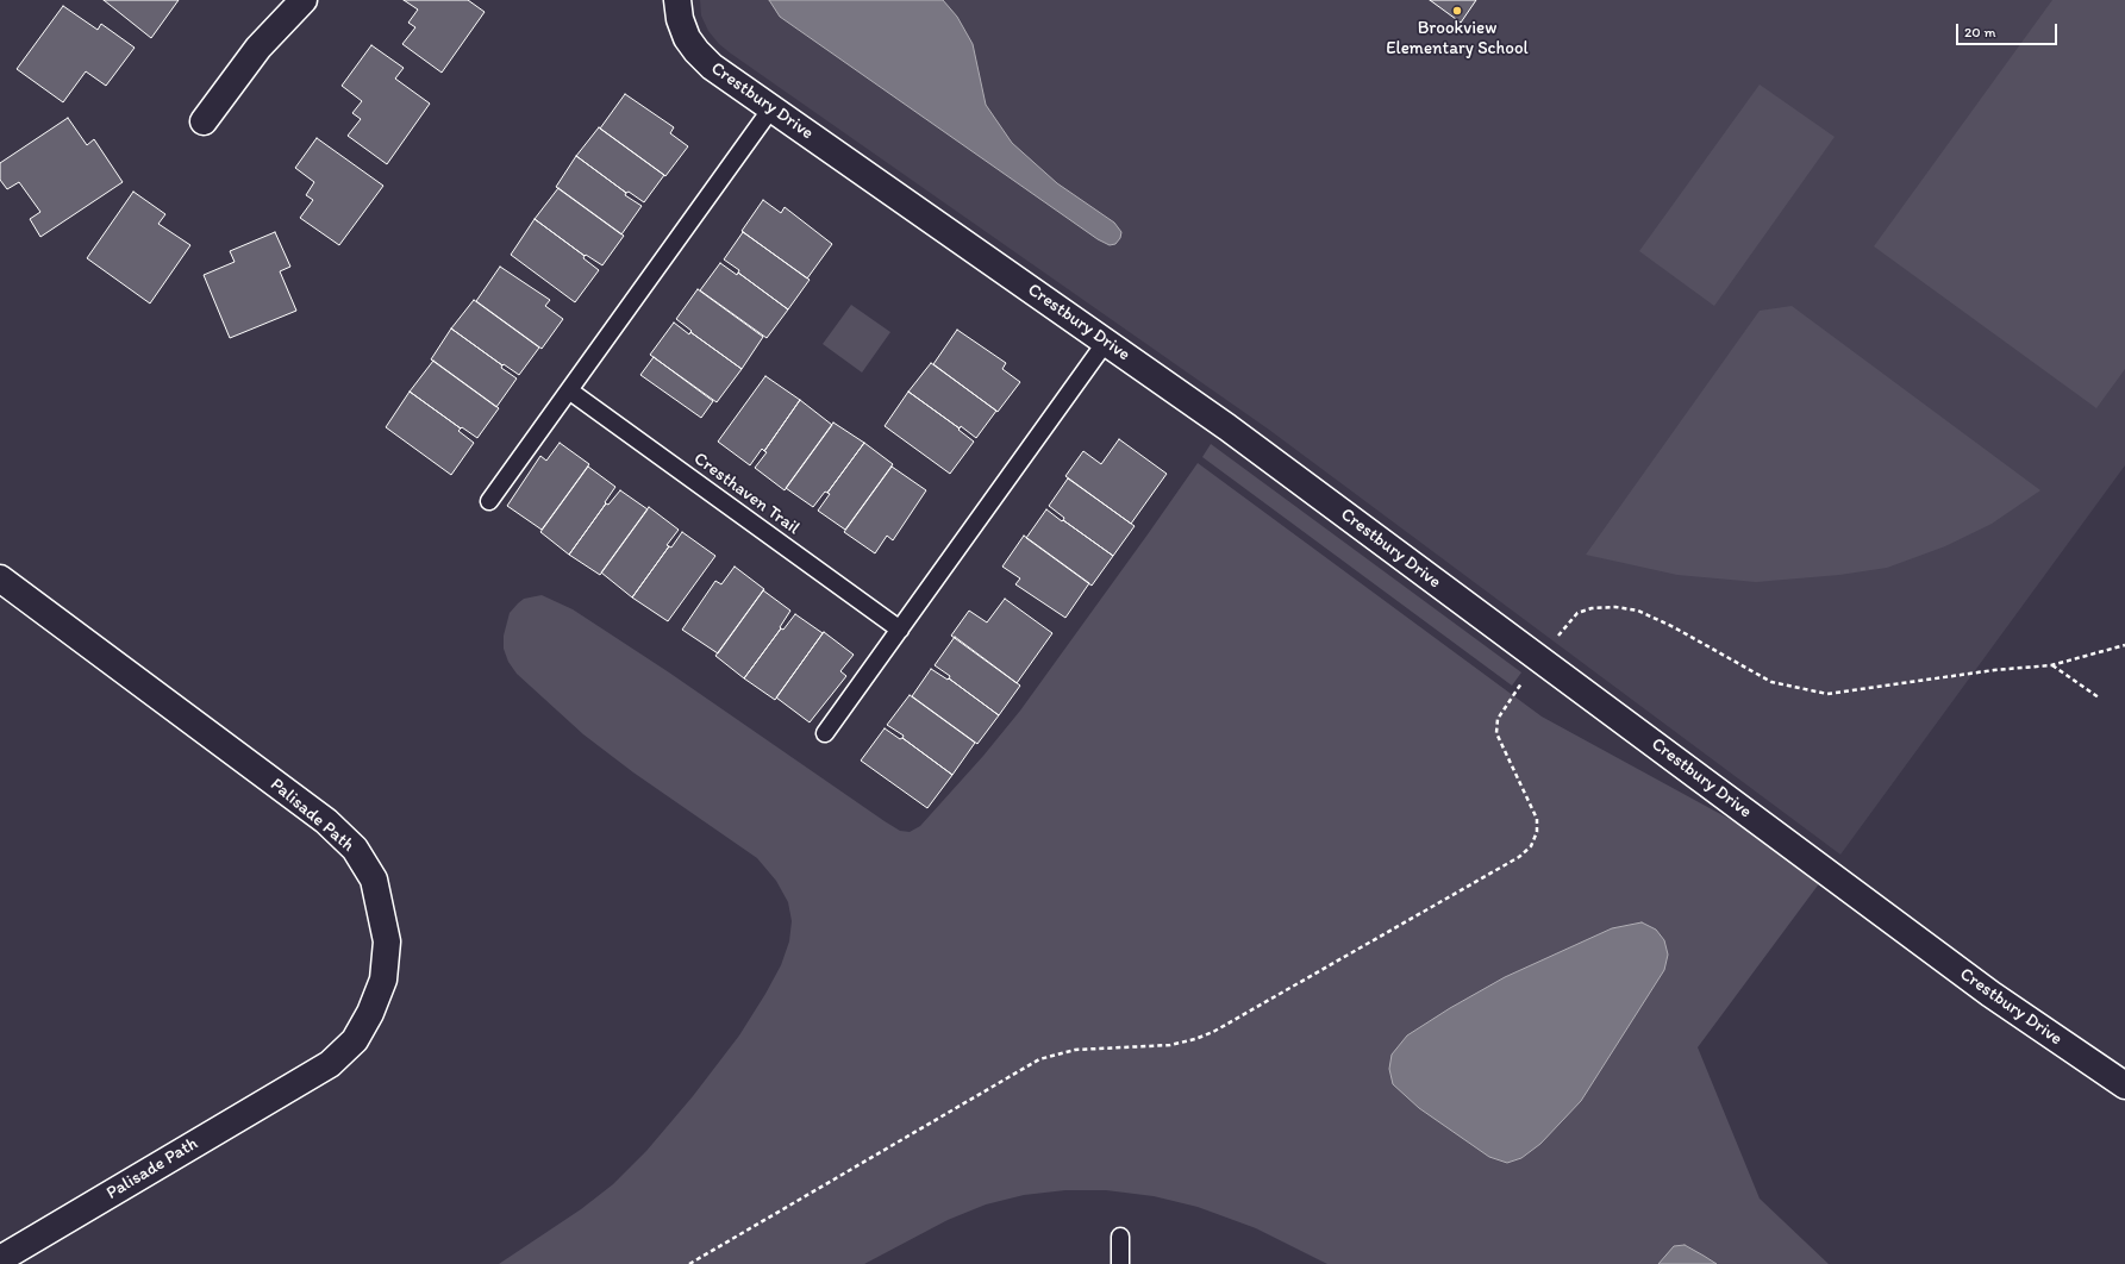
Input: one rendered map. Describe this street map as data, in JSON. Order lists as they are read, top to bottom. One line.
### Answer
{"streets":{"street":["Crestbury Drive","Palisade Path"],"lane":["Cresthaven Trail"]},"places":["Brookview Elementary School"],"scale_bar":"20 m"}
